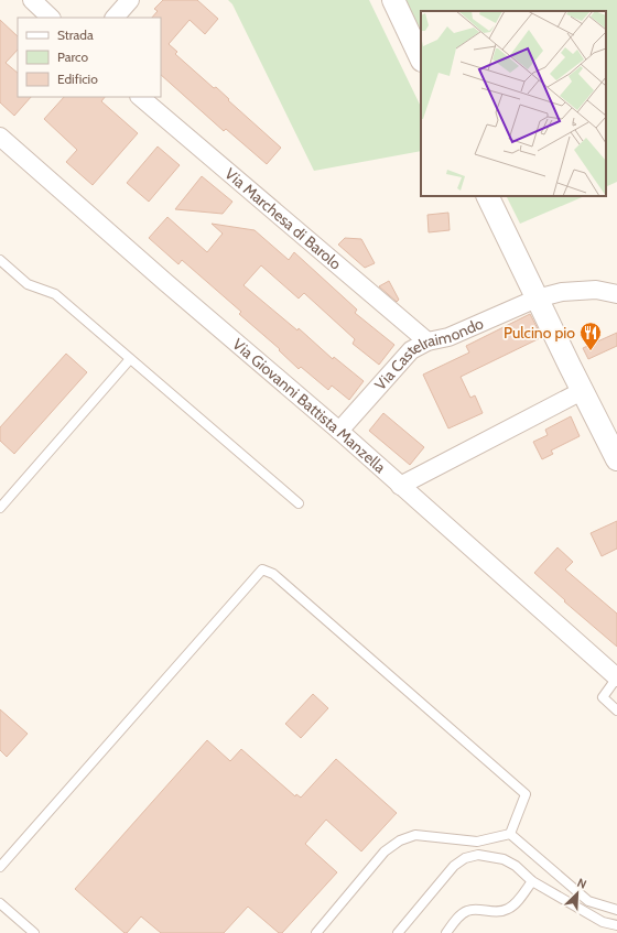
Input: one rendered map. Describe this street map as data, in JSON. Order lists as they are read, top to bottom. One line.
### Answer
{"streets":{"street":["Via Marchesa di Barolo","Via Castelraimondo","Via Giovanni Battista Manzella"]},"crossings":[["Via Marchesa di Barolo","Via Castelraimondo"],["Via Castelraimondo","Via Giovanni Battista Manzella"]],"places":{"restaurant":["Pulcino pio"]},"legend":["Strada","Parco","Edificio"],"north":"top right"}
